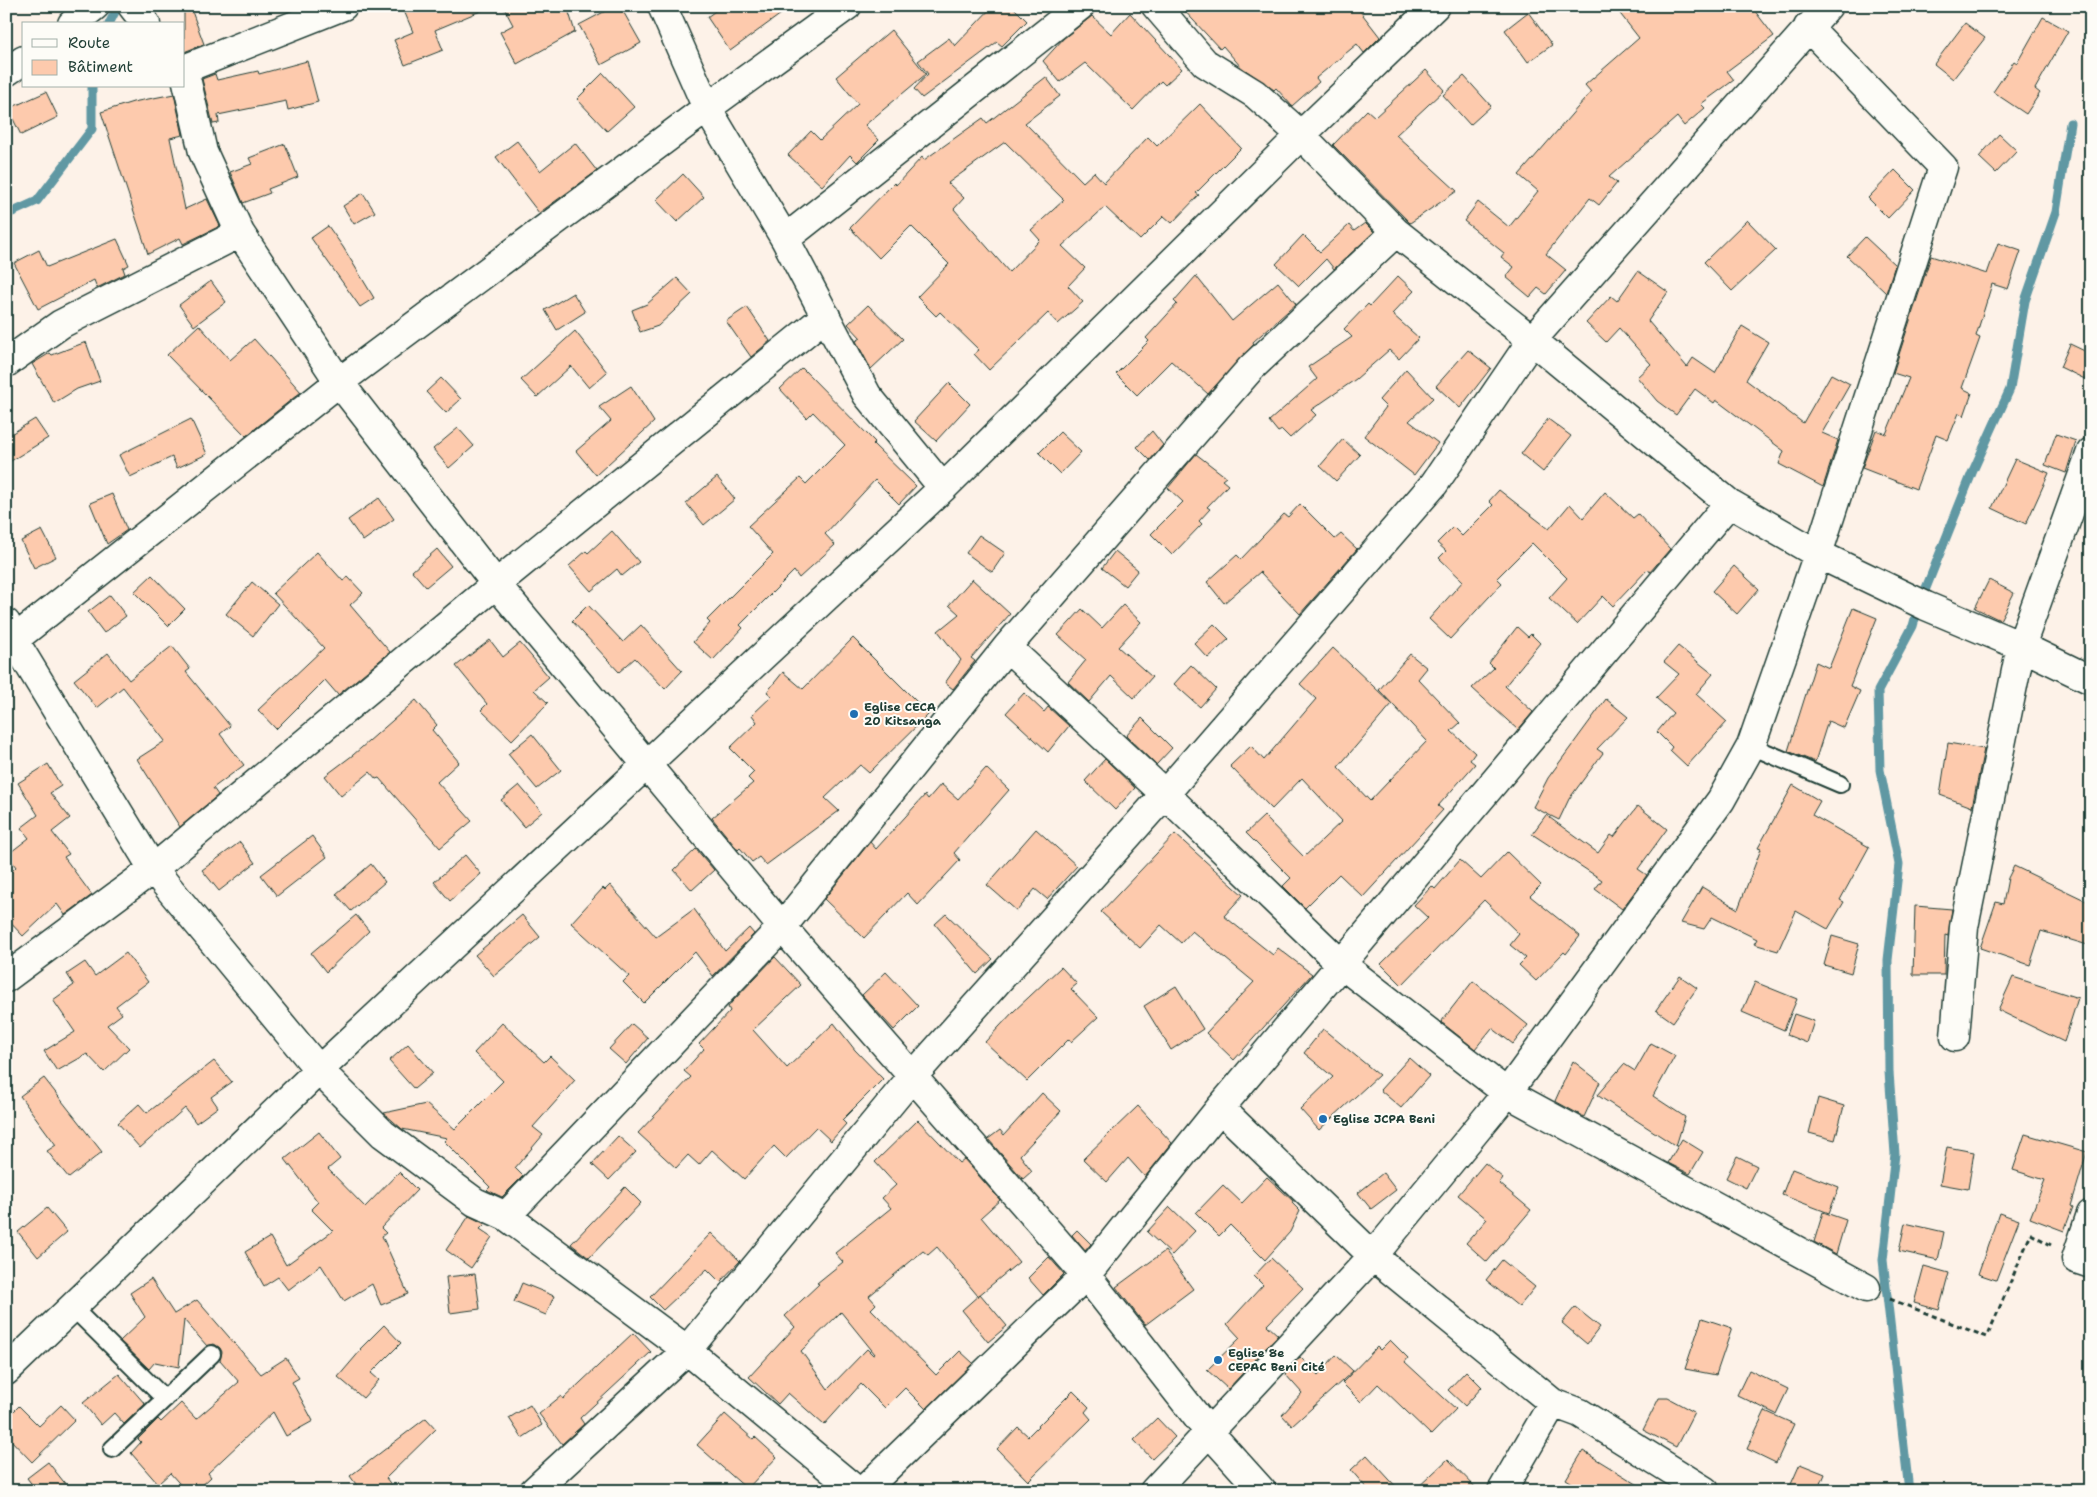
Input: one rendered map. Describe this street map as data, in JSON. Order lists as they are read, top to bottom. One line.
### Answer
{"places":["Eglise CECA 20 Kitsanga","Eglise JCPA Beni","Eglise 8e CEPAC Beni Cité"],"legend":["Route","Bâtiment"]}
